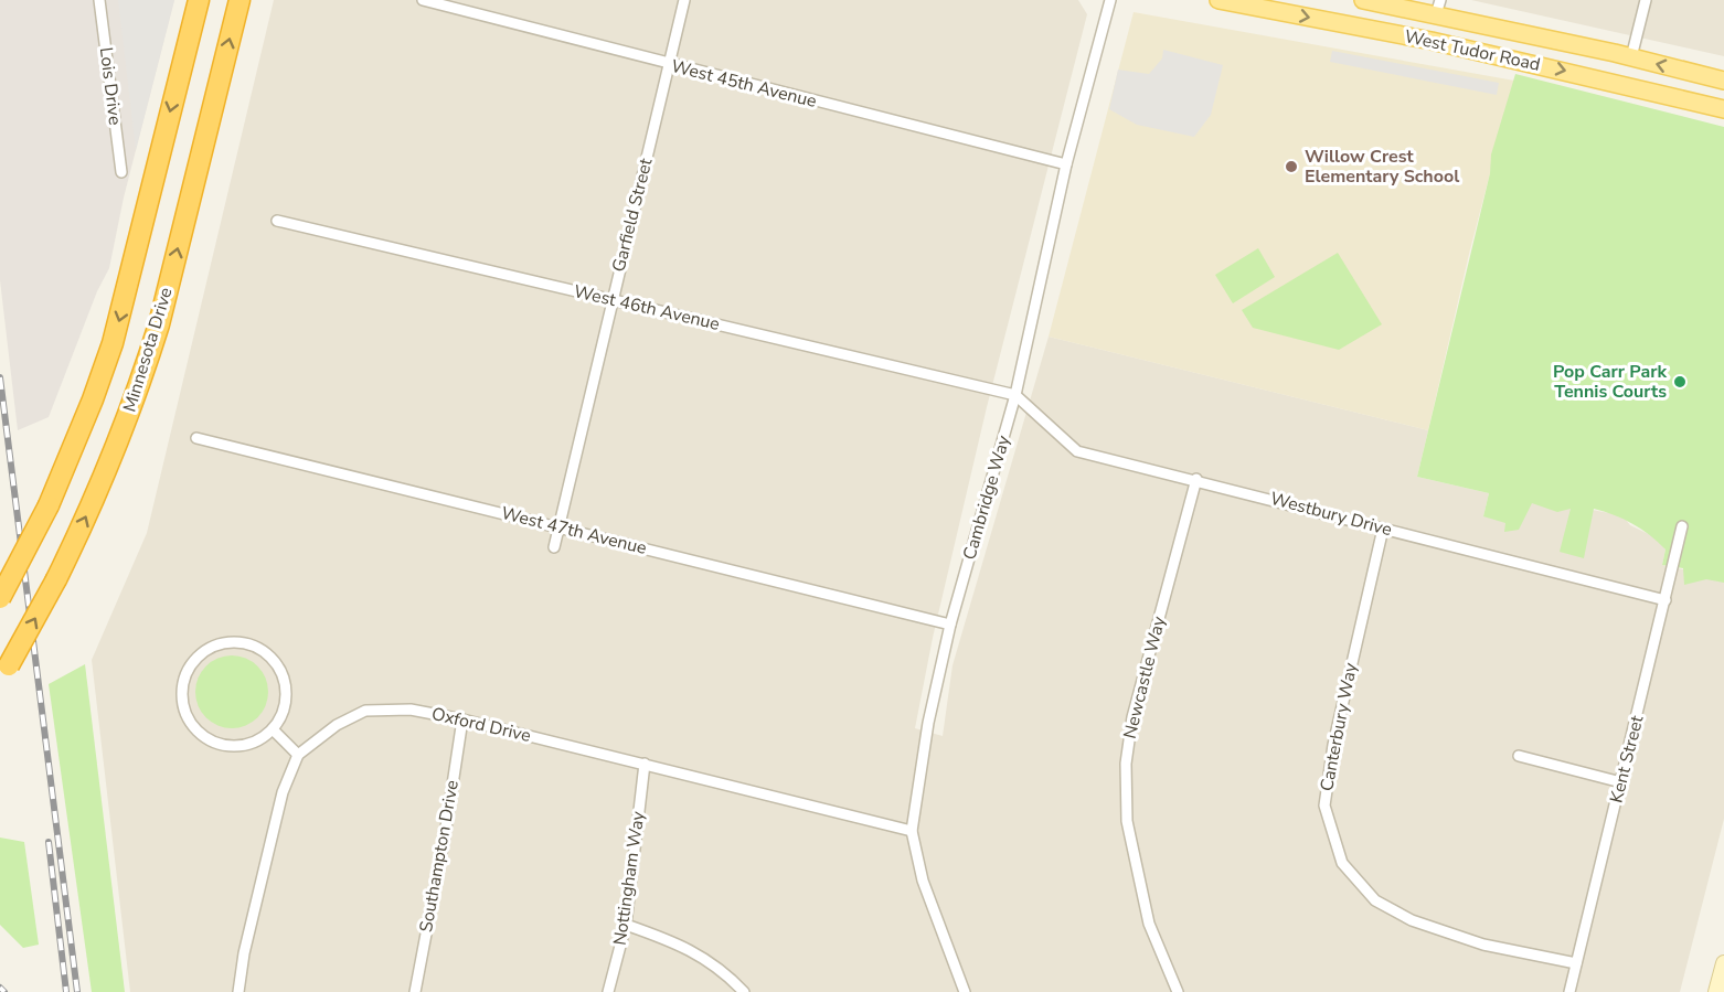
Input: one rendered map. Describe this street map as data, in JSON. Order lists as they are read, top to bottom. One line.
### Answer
{"streets":{"highway":["Minnesota Drive"],"main road":["West Tudor Road"],"street":["West 45th Avenue","Lois Drive","Garfield Street","West 46th Avenue","Cambridge Way","Westbury Drive","West 47th Avenue","Newcastle Way","Oxford Drive","Canterbury Way","Kent Street","Southampton Drive","Nottingham Way"]},"crossings":[["West 45th Avenue","Garfield Street"],["West 45th Avenue","Cambridge Way"],["Garfield Street","West 46th Avenue"],["Garfield Street","West 47th Avenue"],["West 46th Avenue","Cambridge Way"],["West 46th Avenue","Westbury Drive"],["Cambridge Way","Westbury Drive"],["Cambridge Way","West 47th Avenue"],["Cambridge Way","Oxford Drive"],["Westbury Drive","Newcastle Way"],["Westbury Drive","Canterbury Way"],["Westbury Drive","Kent Street"],["Oxford Drive","Southampton Drive"],["Oxford Drive","Nottingham Way"],["Canterbury Way","Kent Street"]],"places":["Willow Crest Elementary School","Pop Carr Park Tennis Courts"]}
